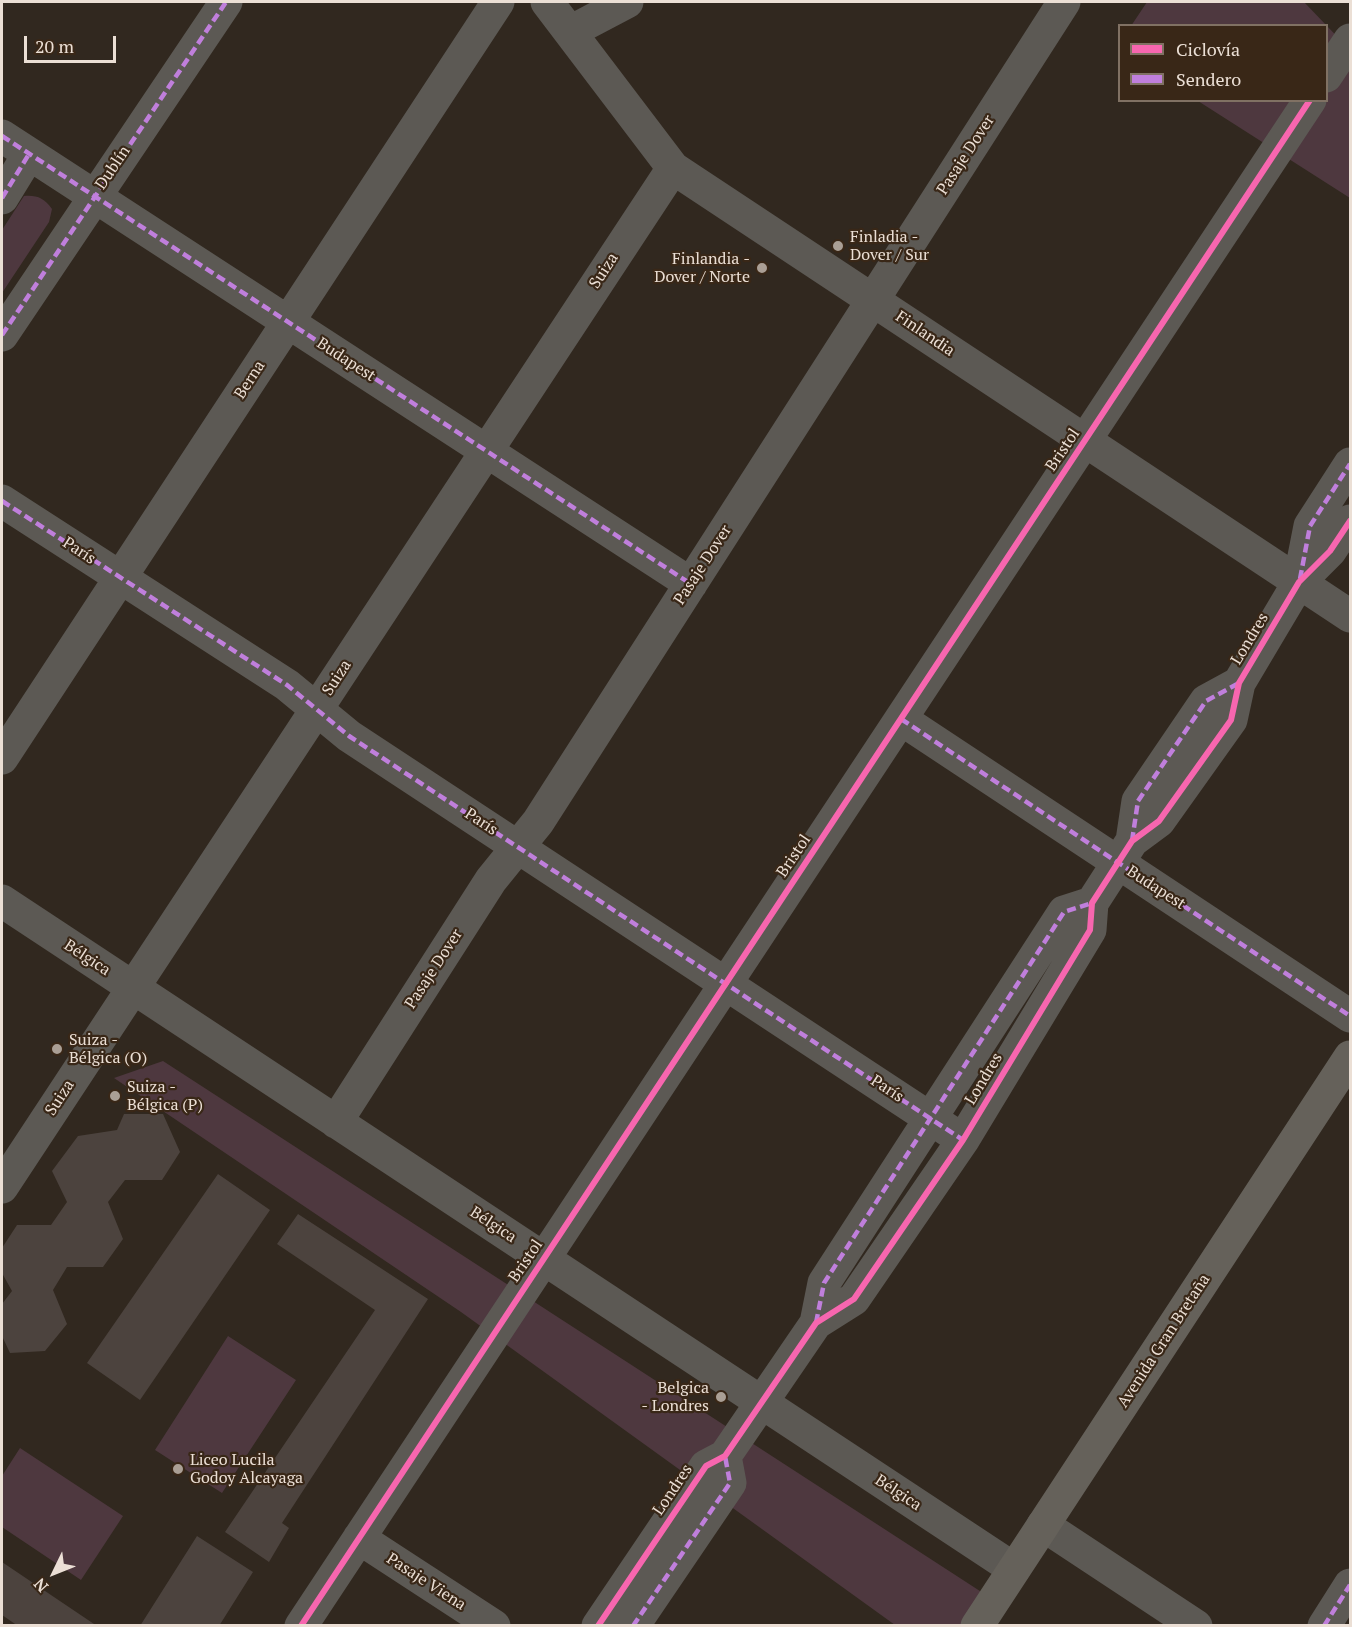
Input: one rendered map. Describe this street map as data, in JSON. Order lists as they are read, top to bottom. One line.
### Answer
{"streets":{"main road":["Avenida Gran Bretaña"],"street":["Pasaje Dover","Dublín","Suiza","Finlandia","Budapest","Berna","Bristol","París","Londres","Bélgica","Pasaje Viena"]},"crossings":[["Pasaje Dover","Finlandia"],["Pasaje Dover","Budapest"],["Pasaje Dover","París"],["Pasaje Dover","Bélgica"],["Dublín","Budapest"],["Suiza","Finlandia"],["Suiza","Budapest"],["Suiza","París"],["Suiza","Bélgica"],["Finlandia","Bristol"],["Finlandia","Londres"],["Budapest","Berna"],["Budapest","Bristol"],["Budapest","Londres"],["Berna","París"],["Bristol","París"],["Bristol","Bélgica"],["Bristol","Pasaje Viena"],["París","Londres"],["Londres","Bélgica"],["Bélgica","Avenida Gran Bretaña"]],"places":["Finladia - Dover / Sur","Finlandia - Dover / Norte","Suiza - Bélgica (O)","Suiza - Bélgica (P)","Belgica - Londres","Liceo Lucila Godoy Alcayaga"],"legend":["Ciclovía","Sendero"],"scale_bar":"20 m","north":"bottom left"}
